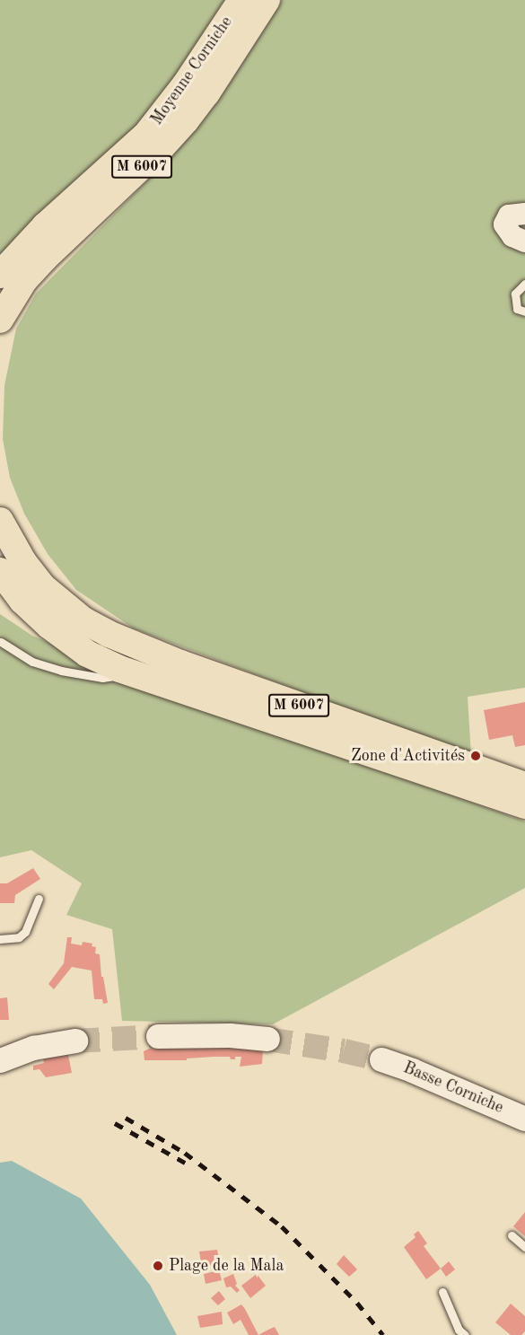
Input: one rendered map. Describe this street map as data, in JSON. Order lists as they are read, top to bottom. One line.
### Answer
{"streets":{"main road":["Moyenne Corniche","M 6007","Basse Corniche"]},"places":["Zone d'Activités","Plage de la Mala"]}
